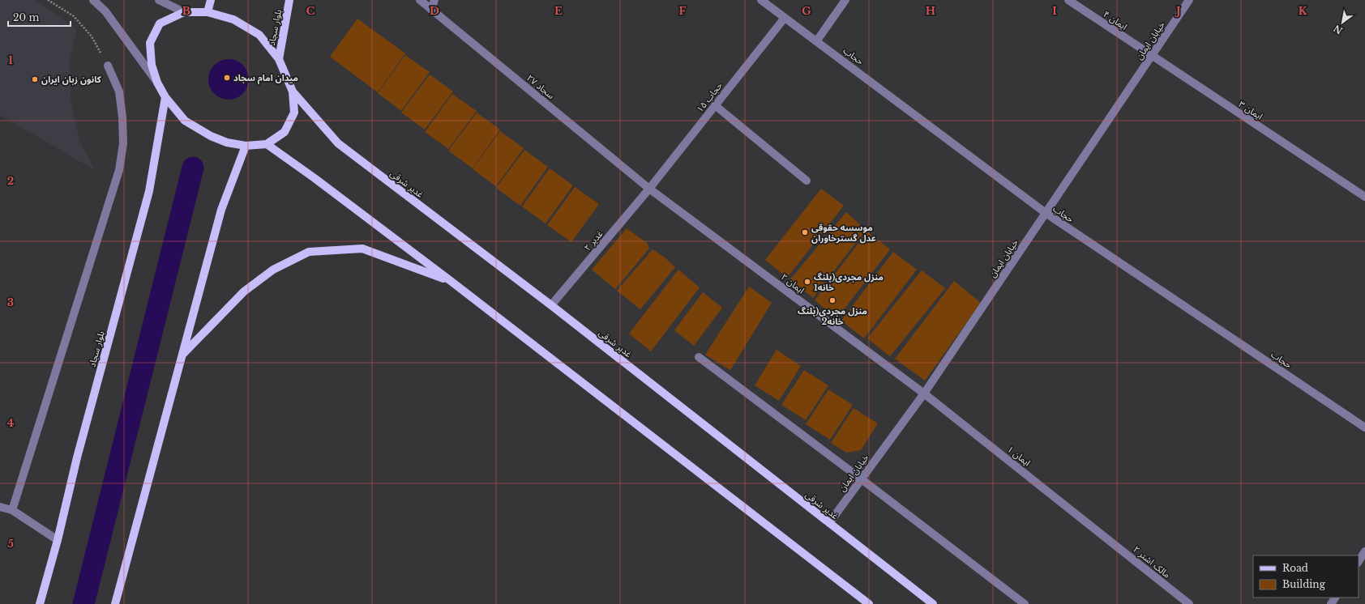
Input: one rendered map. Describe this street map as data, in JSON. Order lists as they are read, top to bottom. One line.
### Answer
{"streets":{"main road":["بلوار سجاد","غدیر شرقی"],"street":["ایمان ۴","خیابان ایمان","حجاب","سجاد ۲۷","حجاب ۱۵","ایمان ۳","غدیر ۲","ایمان ۲","ایمان ۱","مالک اشتر ۲"]},"crossings":[["ایمان ۴","خیابان ایمان"],["ایمان ۴","ایمان ۳"],["خیابان ایمان","حجاب"],["خیابان ایمان","ایمان ۳"],["خیابان ایمان","غدیر شرقی"],["خیابان ایمان","ایمان ۲"],["خیابان ایمان","ایمان ۱"],["حجاب","حجاب ۱۵"],["سجاد ۲۷","حجاب ۱۵"],["سجاد ۲۷","غدیر ۲"],["سجاد ۲۷","ایمان ۲"],["حجاب ۱۵","غدیر ۲"],["حجاب ۱۵","ایمان ۲"],["غدیر شرقی","غدیر ۲"],["غدیر ۲","ایمان ۲"],["ایمان ۲","ایمان ۱"],["ایمان ۱","مالک اشتر ۲"]],"places":["میدان امام سجاد","کانون زبان ایران","موسسه حقوقی عدل گسترخاوران","منزل مجردی(پلنگ خانه1","منزل مجردی(پلنگ خانه2"],"legend":["Road","Building"],"scale_bar":"20 m","north":"bottom left","grid":{"columns":["B","C","D","E","F","G","H","I","J","K"],"rows":["1","2","3","4","5"]}}
